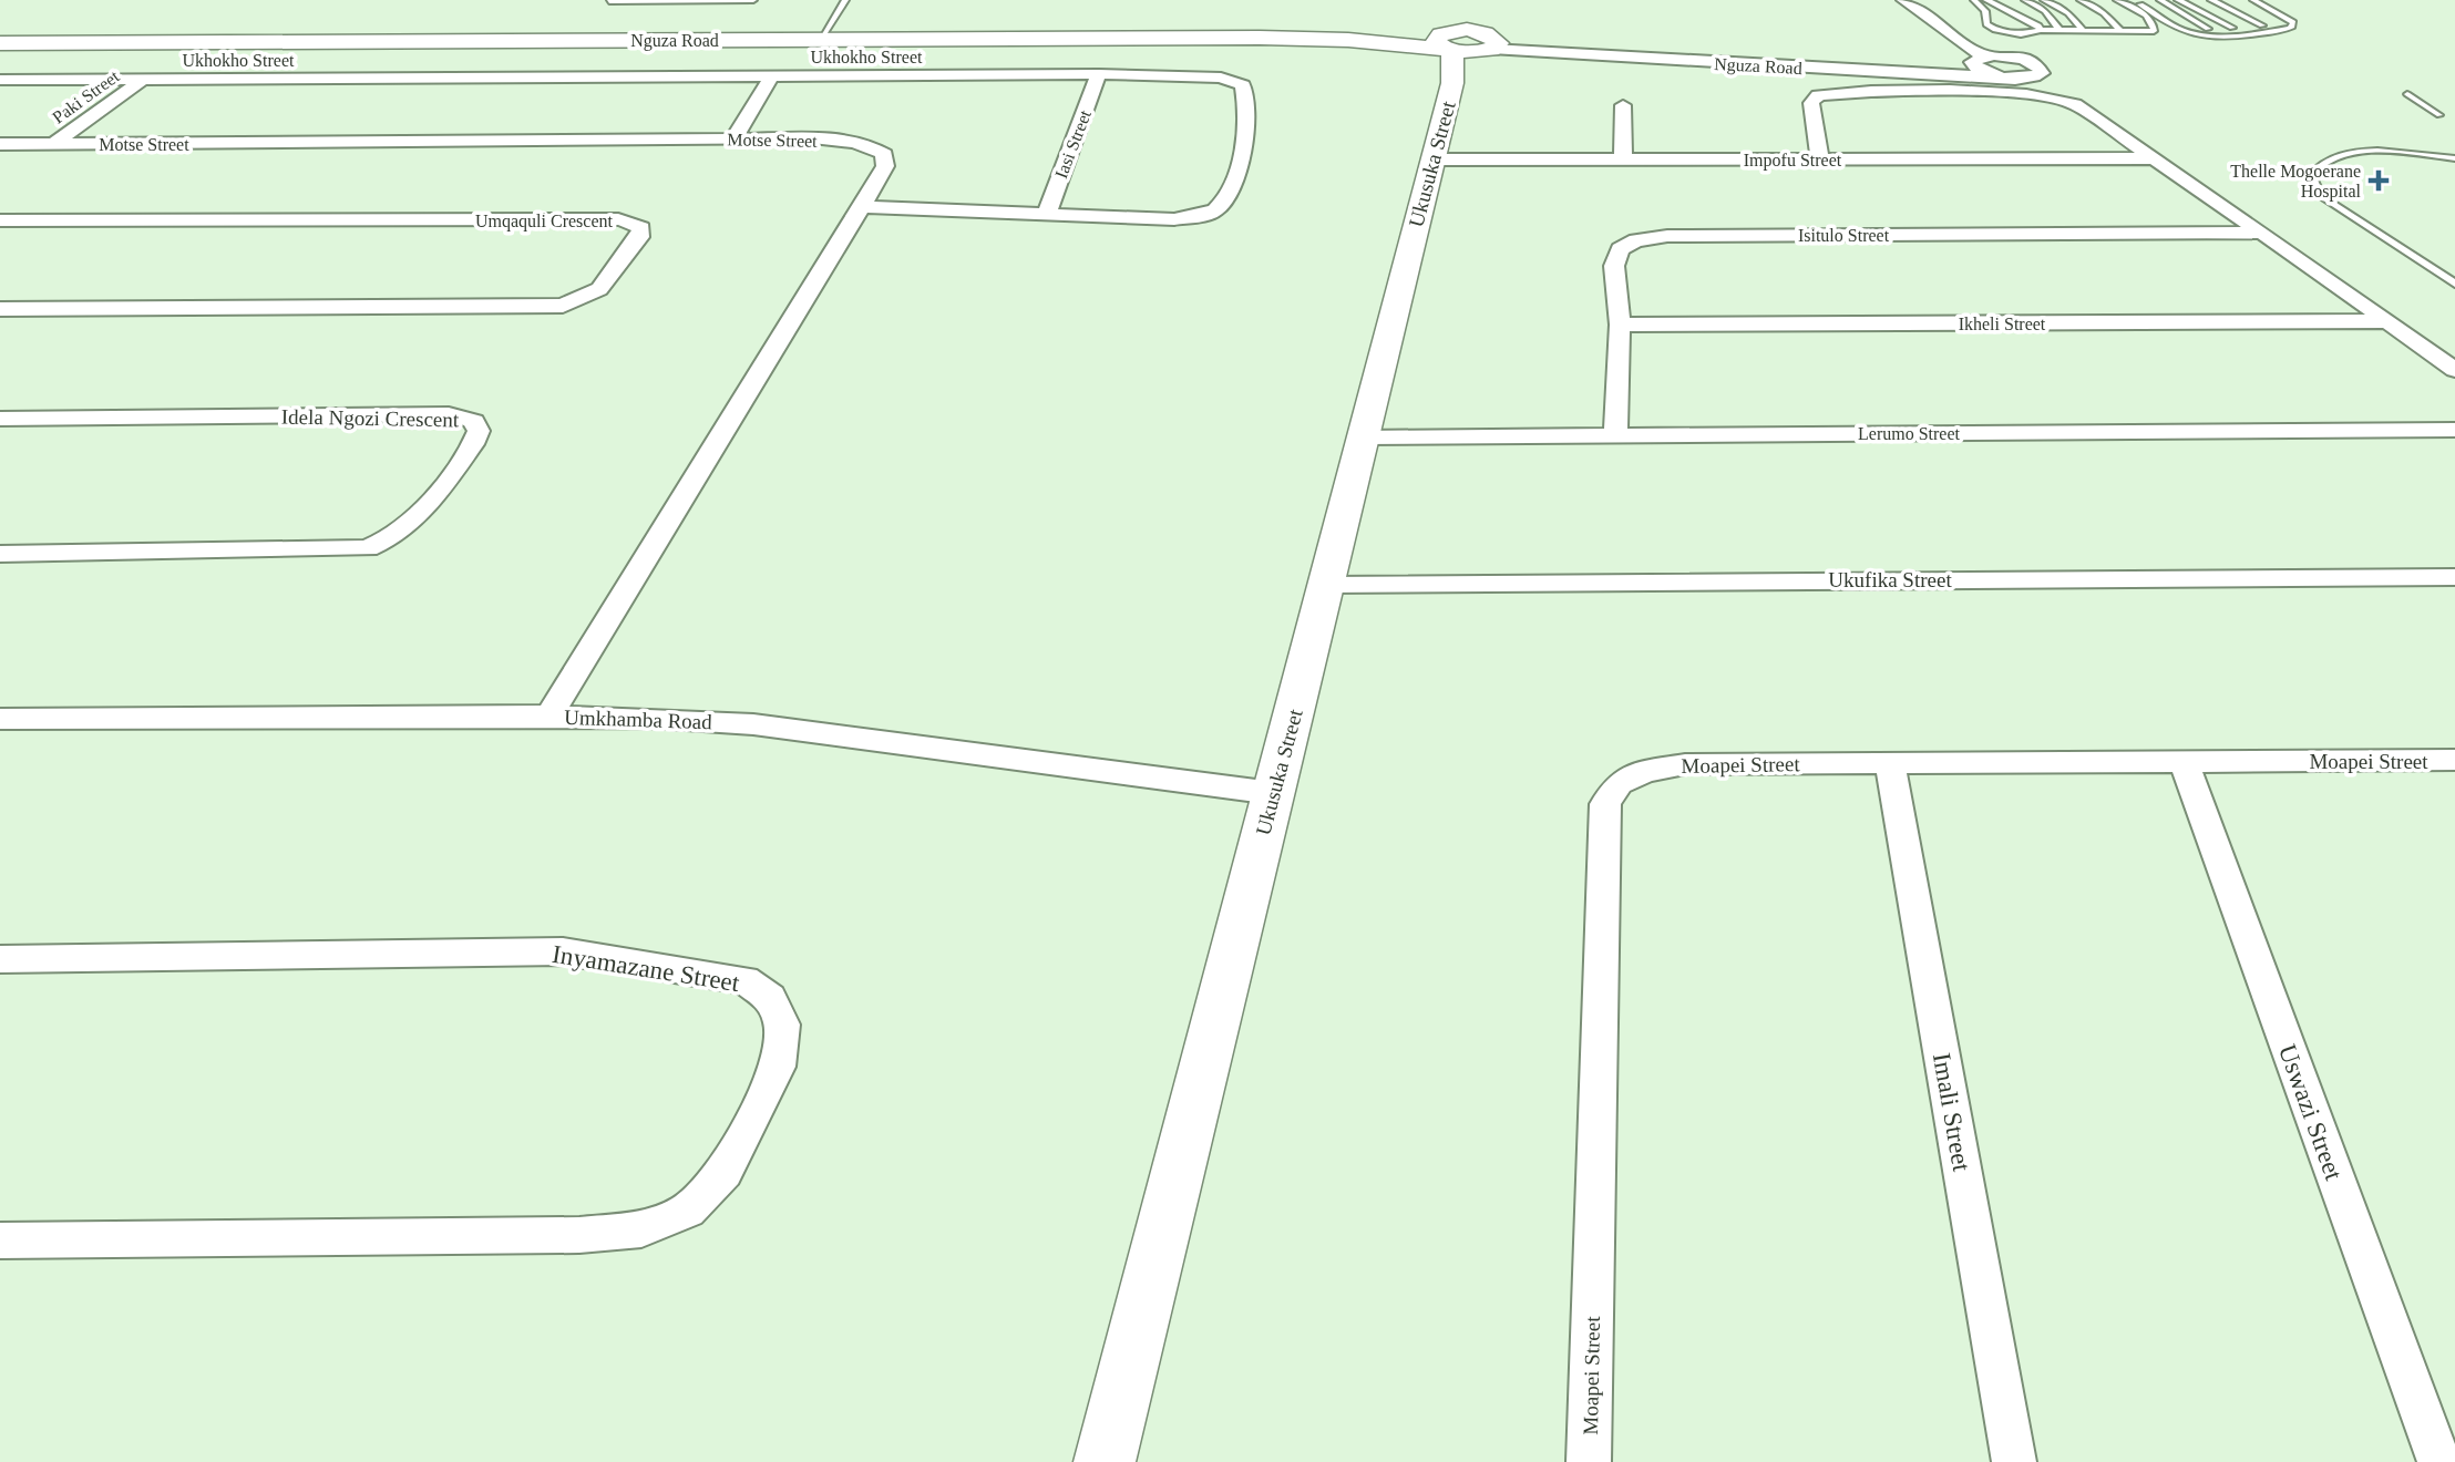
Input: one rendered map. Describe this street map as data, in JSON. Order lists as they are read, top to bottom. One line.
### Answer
{"streets":{"street":["Nguza Road","Ukhokho Street","Paki Street","Motse Street","Iasi Street","Impofu Street","Ukusuka Street","Umqaquli Crescent","Isitulo Street","Ikheli Street","Idela Ngozi Crescent","Lerumo Street","Ukufika Street","Umkhamba Road","Moapei Street","Inyamazane Street","Imali Street","Uswazi Street"]},"crossings":[["Nguza Road","Ukusuka Street"],["Ukhokho Street","Paki Street"],["Ukhokho Street","Motse Street"],["Ukhokho Street","Iasi Street"],["Paki Street","Motse Street"],["Motse Street","Umkhamba Road"],["Impofu Street","Ukusuka Street"],["Ukusuka Street","Lerumo Street"],["Ukusuka Street","Ukufika Street"],["Ukusuka Street","Umkhamba Road"],["Isitulo Street","Ikheli Street"],["Isitulo Street","Lerumo Street"],["Moapei Street","Imali Street"],["Moapei Street","Uswazi Street"]],"places":{"health":["Thelle Mogoerane Hospital"]}}
